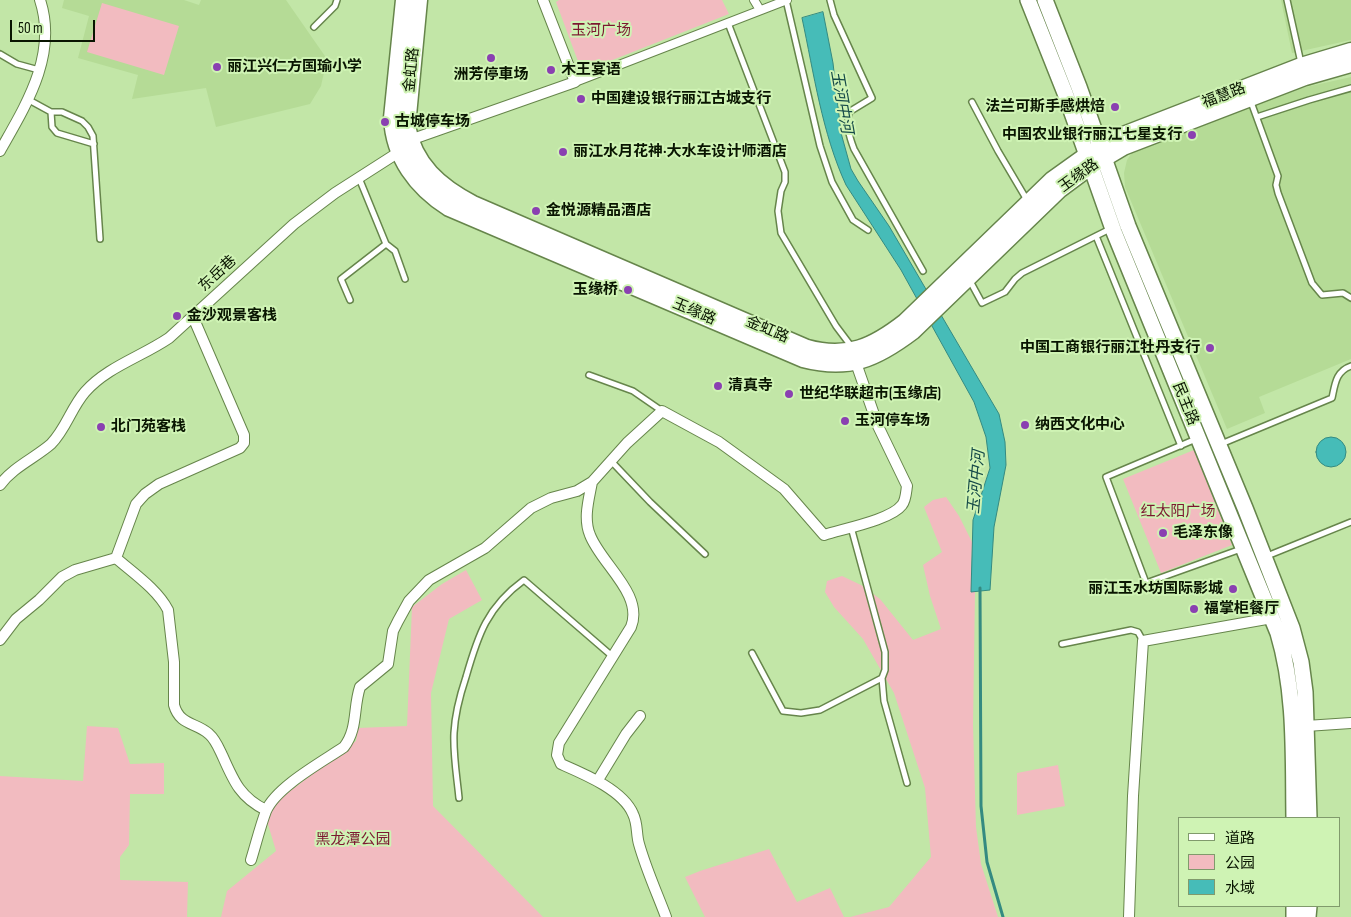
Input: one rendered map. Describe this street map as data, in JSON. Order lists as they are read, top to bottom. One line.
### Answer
{"streets":{"main road":["金虹路","福慧路","玉缘路","民主路"],"street":["东岳巷"]},"crossings":[["金虹路","福慧路"],["金虹路","玉缘路"],["金虹路","东岳巷"],["金虹路","民主路"],["福慧路","玉缘路"],["福慧路","民主路"],["玉缘路","民主路"]],"water":["玉河中河"],"parks":["玉河广场","红太阳广场","黑龙潭公园"],"places":["洲芳停車场","丽江兴仁方国瑜小学","木王宴语","中国建设银行丽江古城支行","法兰可斯手感烘焙","古城停车场","中国农业银行丽江七星支行","丽江水月花神·大水车设计师酒店","金悦源精品酒店","玉缘桥","金沙观景客栈","中国工商银行丽江牡丹支行","清真寺","世纪华联超市(玉缘店)","玉河停车场","纳西文化中心","北门苑客栈","毛泽东像","丽江玉水坊国际影城","福掌柜餐厅"],"legend":["道路","公园","水域"],"scale_bar":"50 m"}
